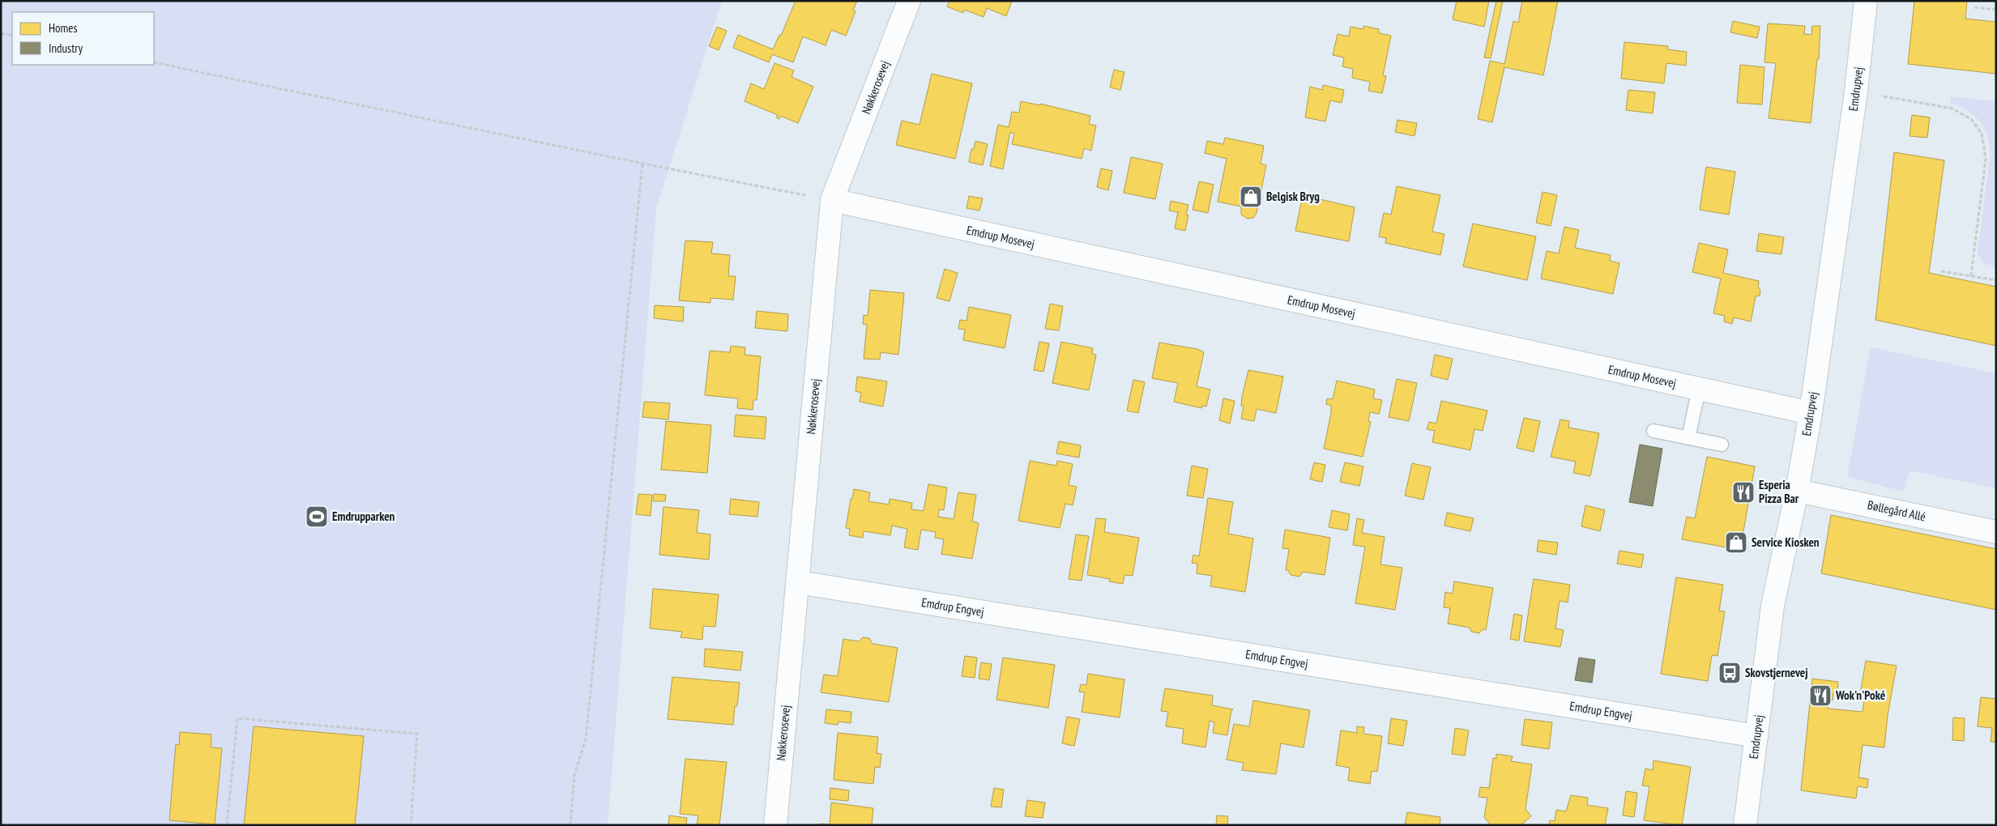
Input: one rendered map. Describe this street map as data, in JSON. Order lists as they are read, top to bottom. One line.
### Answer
{"streets":{"street":["Nøkkerosevej","Emdrupvej","Emdrup Mosevej","Bøllegård Allé","Emdrup Engvej"]},"crossings":[["Nøkkerosevej","Emdrup Mosevej"],["Nøkkerosevej","Emdrup Engvej"],["Emdrupvej","Emdrup Mosevej"],["Emdrupvej","Bøllegård Allé"],["Emdrupvej","Emdrup Engvej"]],"places":{"shop":["Belgisk Bryg","Service Kiosken"],"restaurant":["Esperia Pizza Bar","Wok'n'Poké"],"sports":["Emdrupparken"],"bus stop":["Skovstjernevej"]},"legend":["Homes","Industry"]}
